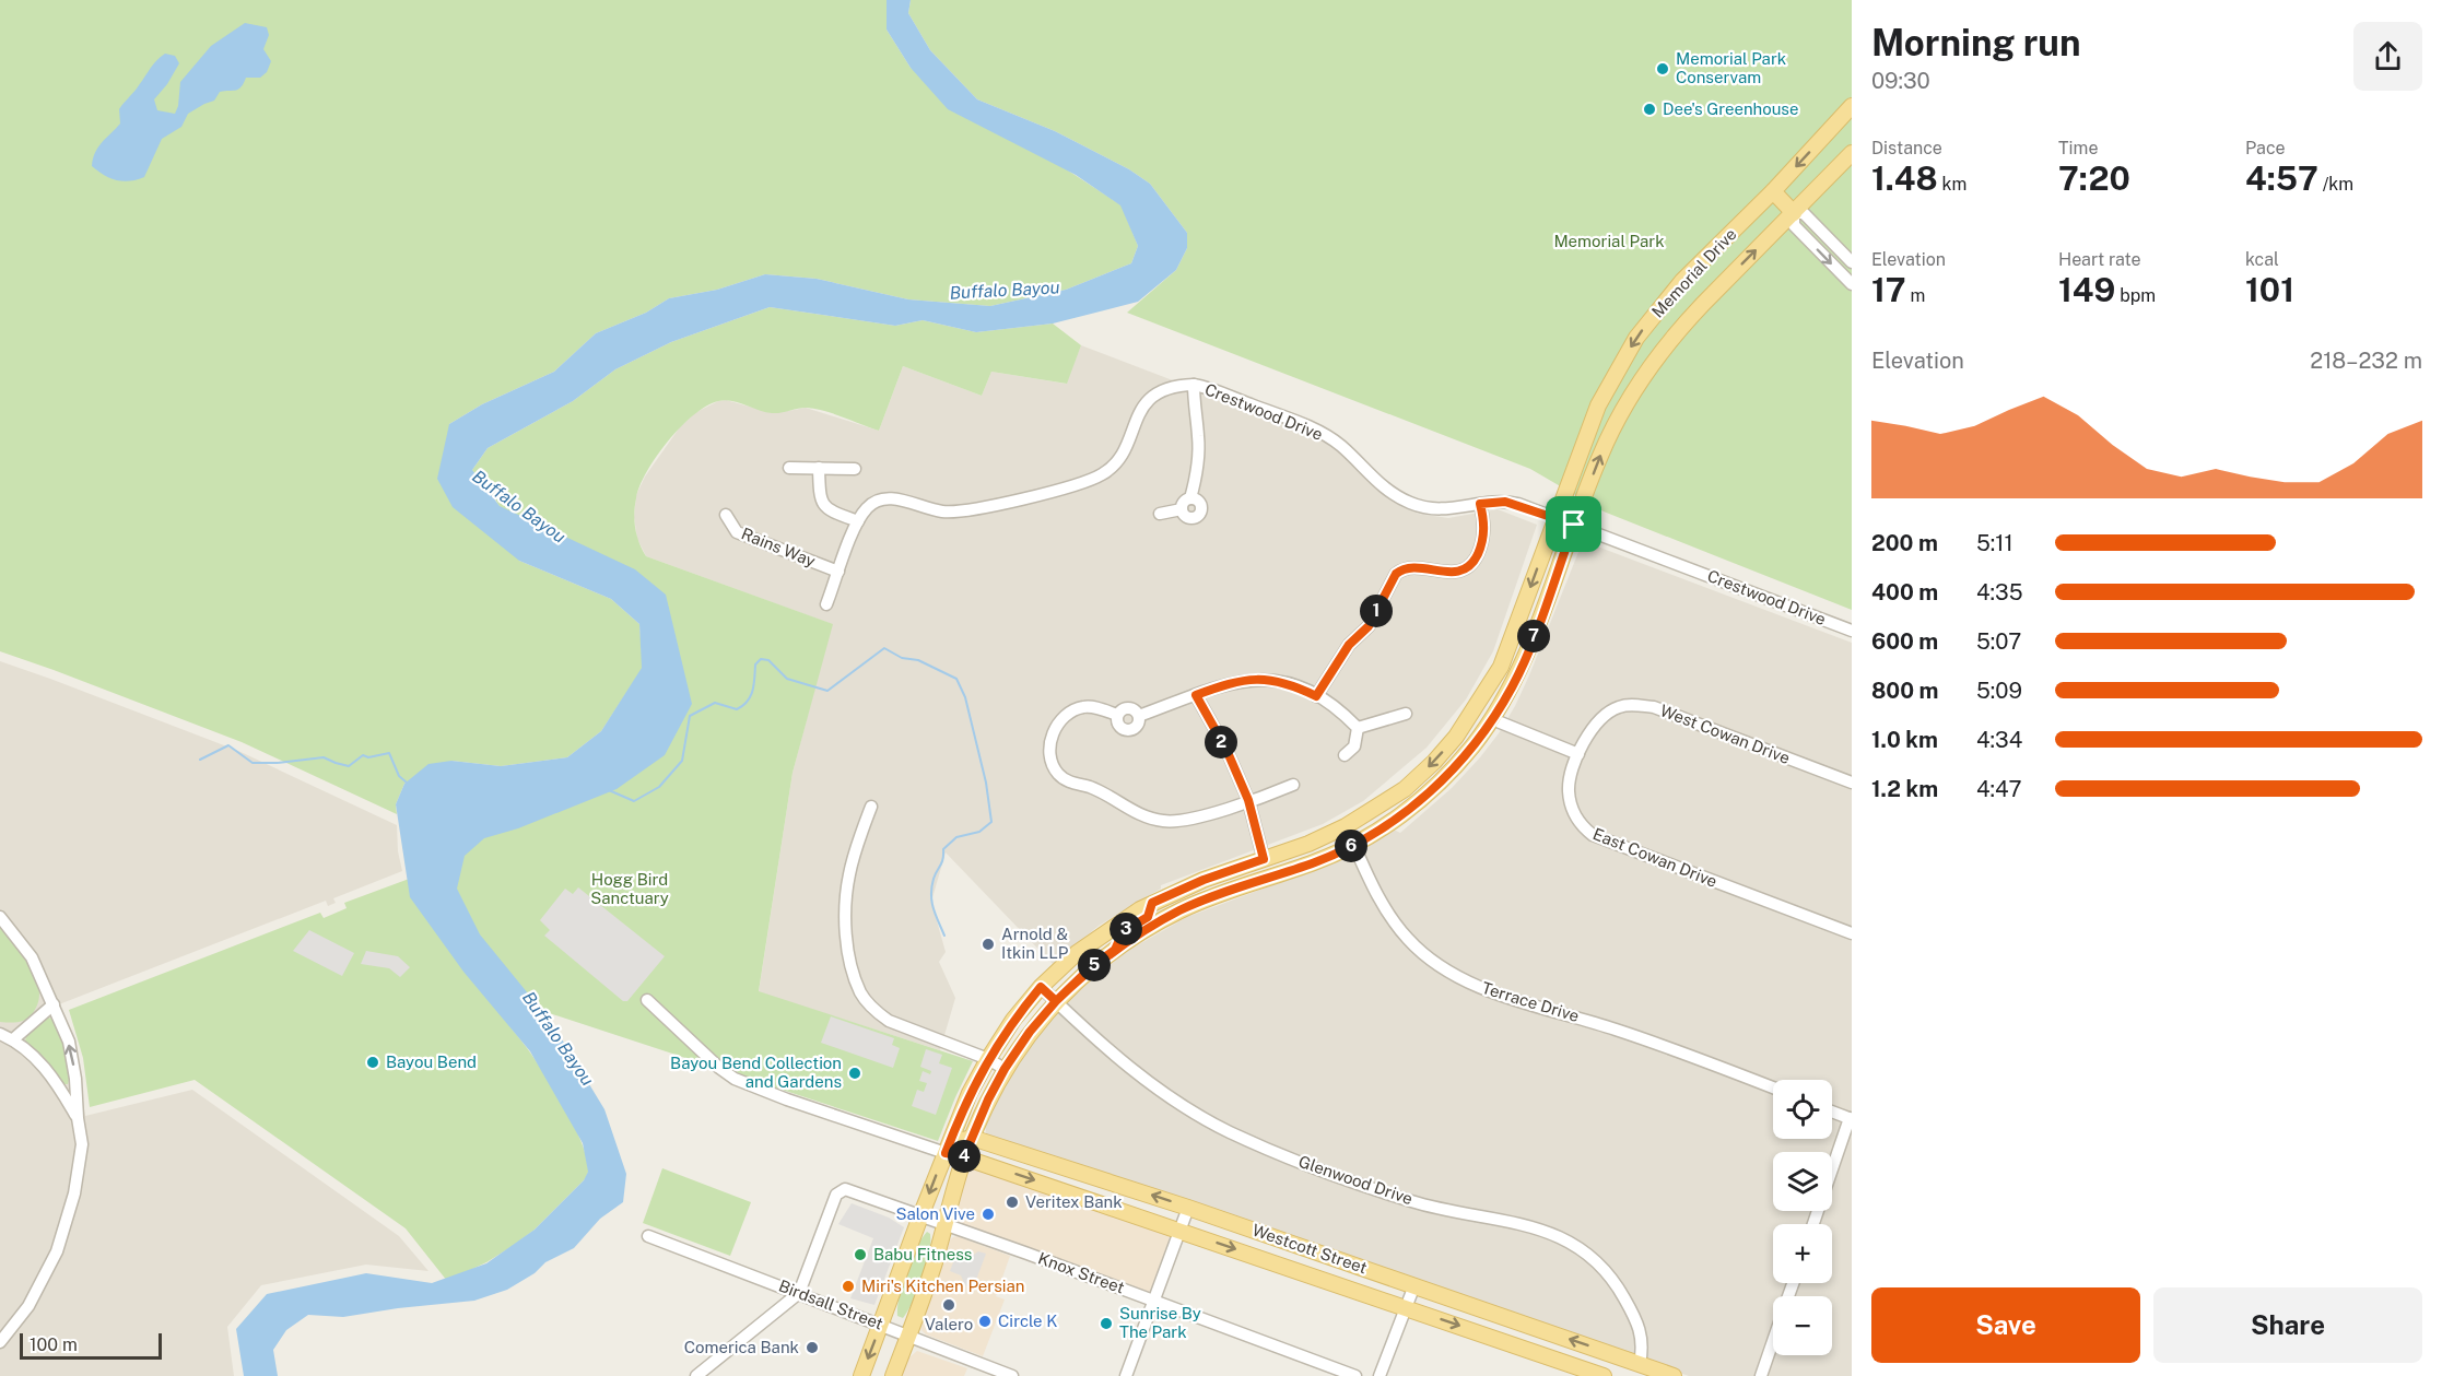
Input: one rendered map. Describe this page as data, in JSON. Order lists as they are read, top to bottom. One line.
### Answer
{"streets":{"main road":["Memorial Drive","Westcott Street"],"street":["Crestwood Drive","Rains Way","West Cowan Drive","East Cowan Drive","Terrace Drive","Glenwood Drive","Knox Street","Birdsall Street"]},"crossings":[["Memorial Drive","Crestwood Drive"],["Memorial Drive","Terrace Drive"],["Memorial Drive","Glenwood Drive"],["Memorial Drive","Westcott Street"],["Memorial Drive","Knox Street"],["Memorial Drive","Birdsall Street"],["Crestwood Drive","Rains Way"],["West Cowan Drive","East Cowan Drive"],["Glenwood Drive","Westcott Street"],["Knox Street","Birdsall Street"]],"water":["Buffalo Bayou"],"parks":["Memorial Park","Hogg Bird Sanctuary"],"places":["Memorial Park Conservam","Dee's Greenhouse","Arnold & Itkin LLP","Bayou Bend","Bayou Bend Collection and Gardens","Veritex Bank","Salon Vive","Babu Fitness","Miri's Kitchen Persian","Valero","Circle K","Sunrise By The Park","Comerica Bank"],"scale_bar":"100 m","page":{"heading":["Morning run","09:30"],"stats":[["Distance","1.48 km"],["Time","7:20"],["Pace","4:57 /km"],["Elevation","17 m"],["Heart rate","149 bpm"],["kcal","101"]],"chart":["Elevation","218–232 m"],"list":[{"name":"200 m","note":"5:11"},{"name":"400 m","note":"4:35"},{"name":"600 m","note":"5:07"},{"name":"800 m","note":"5:09"},{"name":"1.0 km","note":"4:34"},{"name":"1.2 km","note":"4:47"}],"pins":["1","7","2","6","3","5","4"],"map_buttons":["+","−"],"buttons":["Save","Share"],"scale":"100 m"}}
